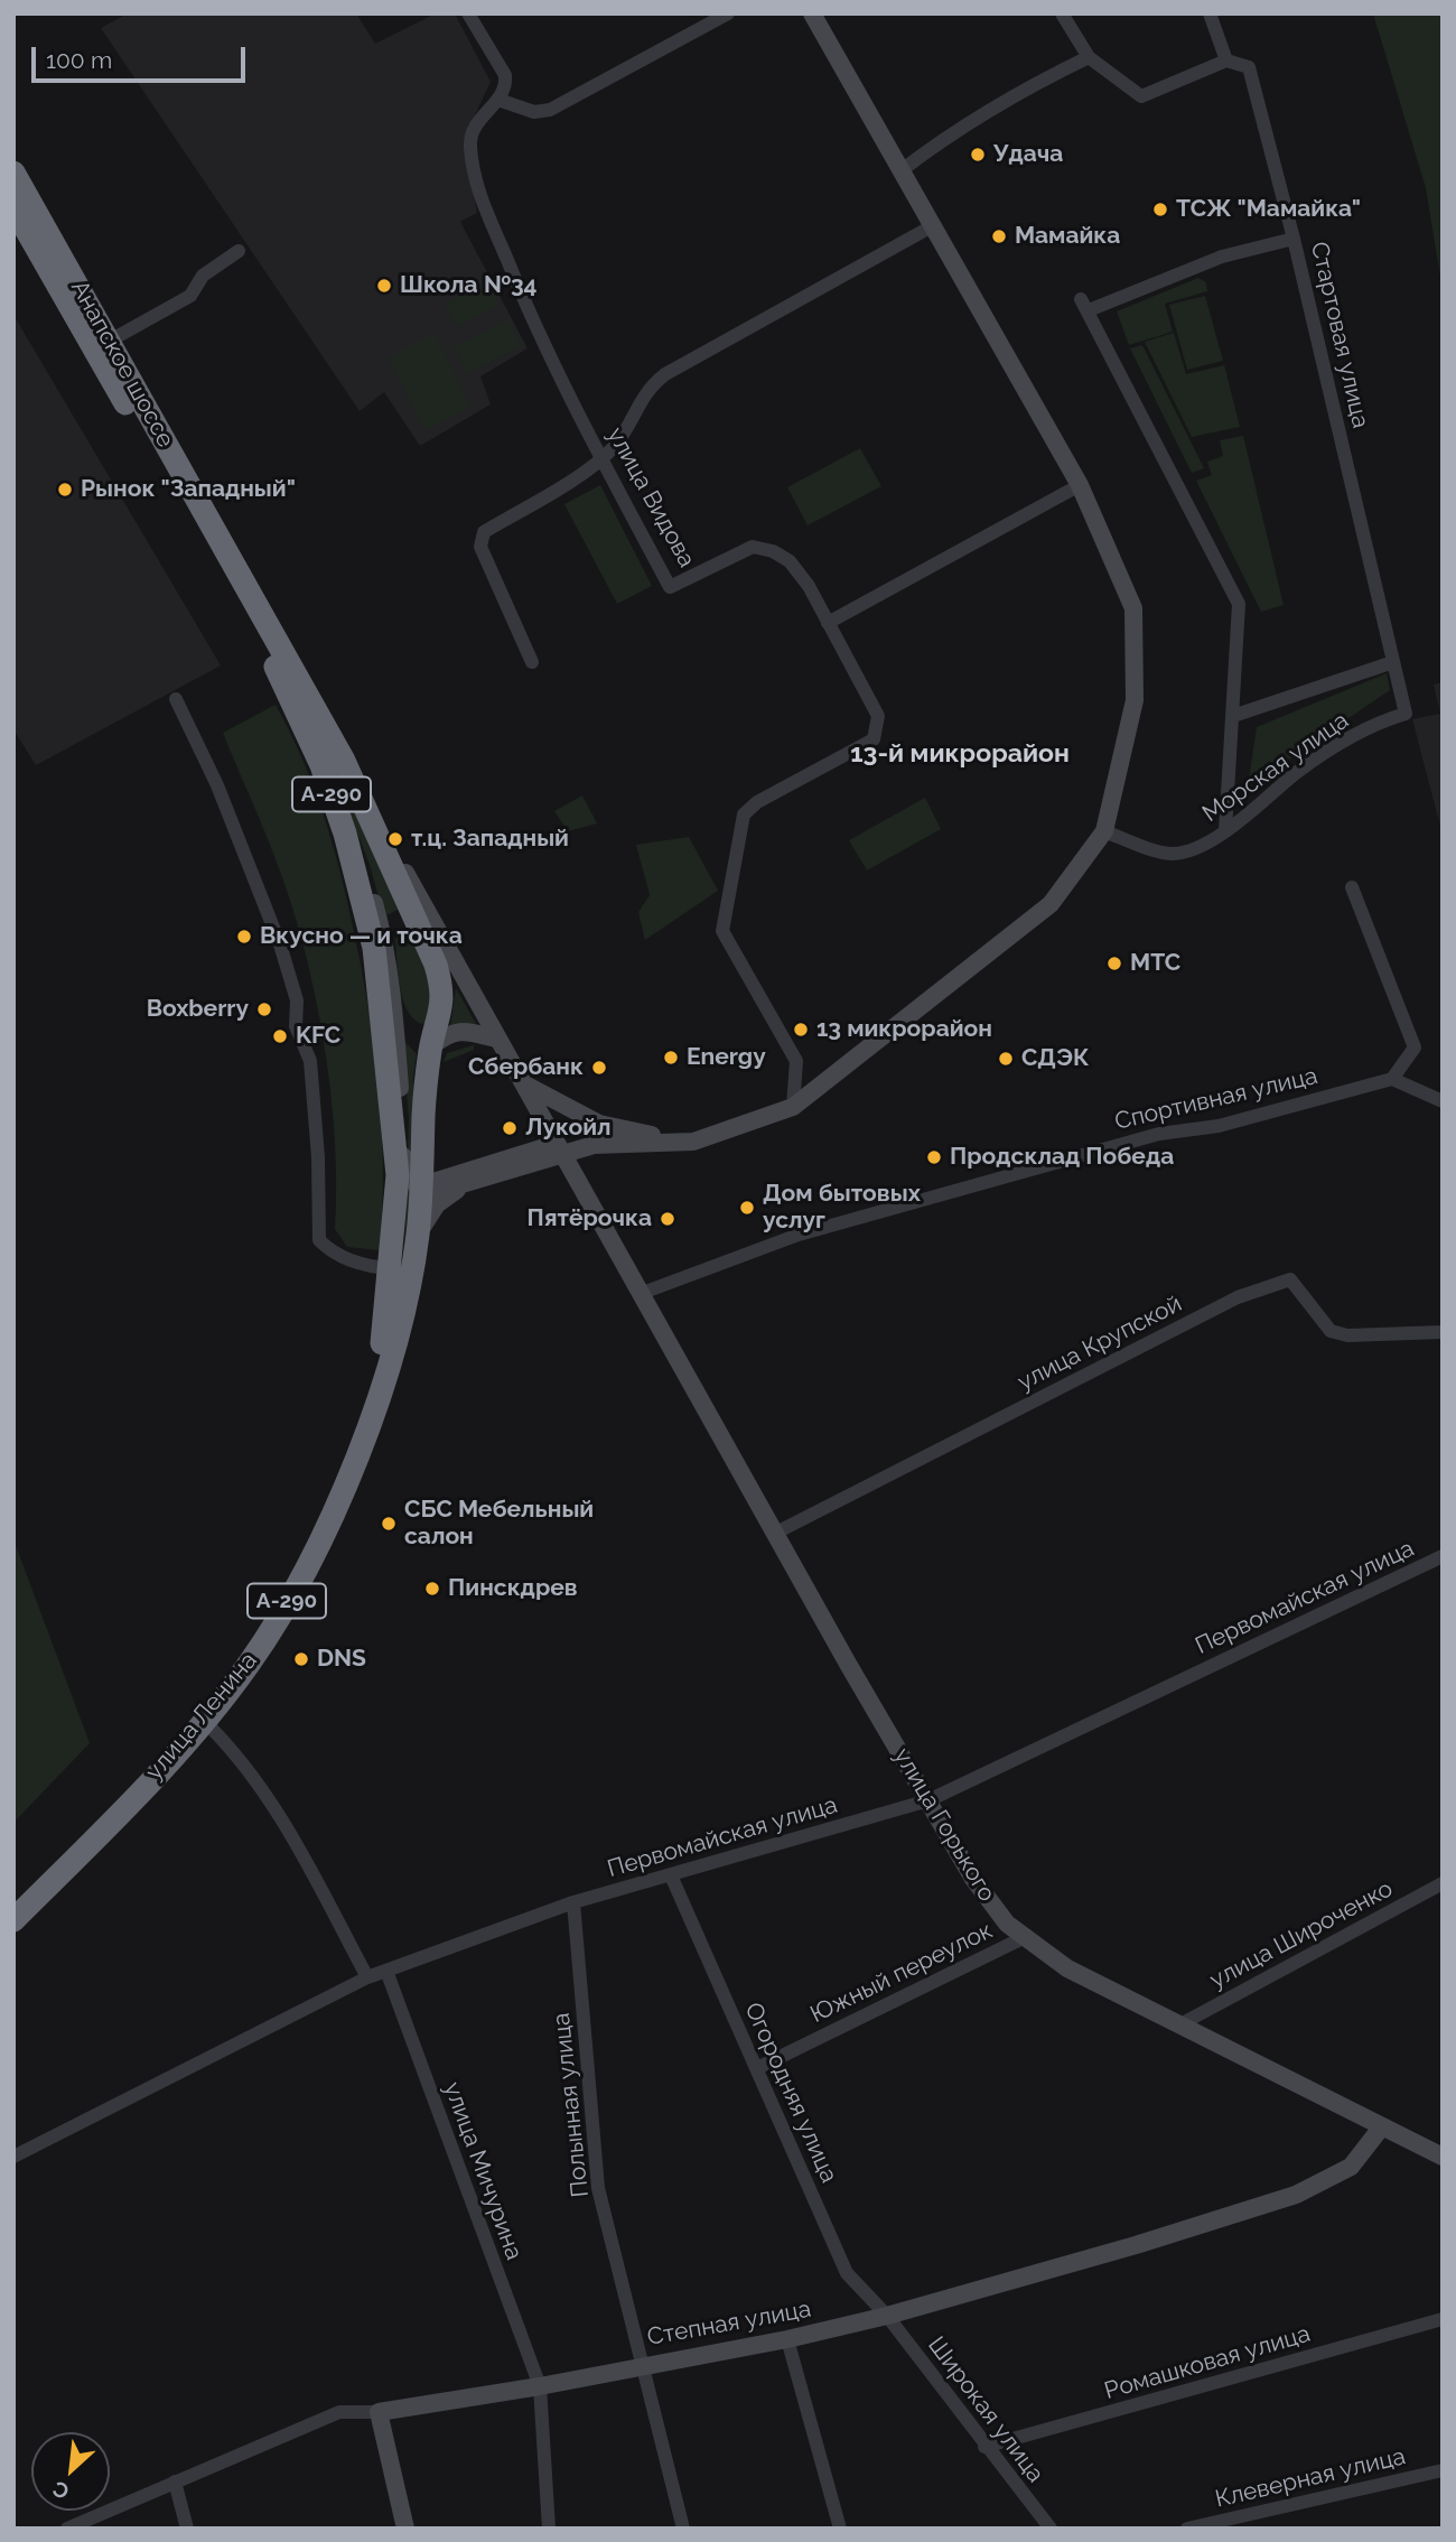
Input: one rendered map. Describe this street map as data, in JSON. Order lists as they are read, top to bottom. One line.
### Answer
{"streets":{"highway":["Анапское шоссе","А-290","улица Ленина"],"main road":["улица Горького","Степная улица"],"street":["Стартовая улица","улица Видова","Морская улица","Спортивная улица","улица Крупской","Первомайская улица","улица Широченко","Южный переулок","Огородняя улица","Полынная улица","улица Мичурина","Ромашковая улица","Широкая улица","Клеверная улица"]},"crossings":[["Стартовая улица","Морская улица"],["Анапское шоссе","А-290"],["А-290","улица Ленина"],["Спортивная улица","улица Горького"],["улица Крупской","улица Горького"],["Первомайская улица","улица Горького"],["Первомайская улица","Огородняя улица"],["Первомайская улица","Полынная улица"],["Первомайская улица","улица Мичурина"],["улица Горького","улица Широченко"],["улица Горького","Южный переулок"],["улица Горького","Степная улица"],["Южный переулок","Огородняя улица"],["Огородняя улица","Степная улица"],["Огородняя улица","Широкая улица"],["Полынная улица","Степная улица"],["улица Мичурина","Степная улица"],["Степная улица","Широкая улица"],["Ромашковая улица","Широкая улица"]],"districts":["13-й микрорайон"],"places":["Удача","ТСЖ \"Мамайка\"","Мамайка","Школа №34","Рынок \"Западный\"","т.ц. Западный","Вкусно — и точка","МТС","Boxberry","13 микрорайон","KFC","Energy","СДЭК","Сбербанк","Лукойл","Продсклад Победа","Дом бытовых услуг","Пятёрочка","СБС Мебельный салон","Пинскдрев","DNS"],"scale_bar":"100 m","north":"bottom left"}
